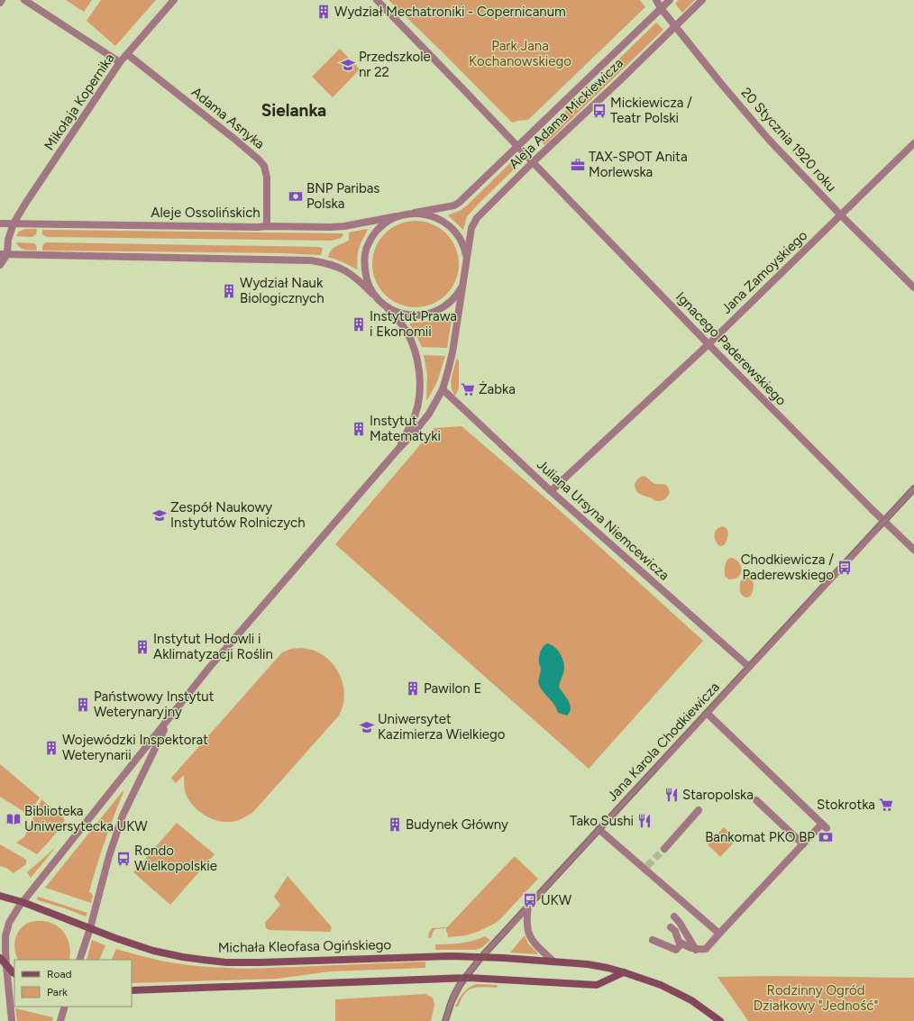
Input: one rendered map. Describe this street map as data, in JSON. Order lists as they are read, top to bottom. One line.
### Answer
{"streets":{"main road":["Michała Kleofasa Ogińskiego"],"street":["Mikołaja Kopernika","Aleja Adama Mickiewicza","Adama Asnyka","20 Stycznia 1920 roku","Aleje Ossolińskich","Jana Zamoyskiego","Ignacego Paderewskiego","Juliana Ursyna Niemcewicza","Jana Karola Chodkiewicza"]},"crossings":[["Mikołaja Kopernika","Adama Asnyka"],["Mikołaja Kopernika","Aleje Ossolińskich"],["Aleja Adama Mickiewicza","20 Stycznia 1920 roku"],["Aleja Adama Mickiewicza","Aleje Ossolińskich"],["Aleja Adama Mickiewicza","Ignacego Paderewskiego"],["Adama Asnyka","Aleje Ossolińskich"],["20 Stycznia 1920 roku","Jana Zamoyskiego"],["Jana Zamoyskiego","Ignacego Paderewskiego"],["Jana Zamoyskiego","Juliana Ursyna Niemcewicza"],["Ignacego Paderewskiego","Jana Karola Chodkiewicza"],["Juliana Ursyna Niemcewicza","Jana Karola Chodkiewicza"],["Jana Karola Chodkiewicza","Michała Kleofasa Ogińskiego"]],"districts":["Sielanka"],"parks":["Park Jana Kochanowskiego","Rodzinny Ogród Działkowy \"Jedność\""],"places":{"building":["Wydział Mechatroniki - Copernicanum","Wydział Nauk Biologicznych","Instytut Prawa i Ekonomii","Instytut Matematyki","Instytut Hodowli i Aklimatyzacji Roślin","Pawilon E","Państwowy Instytut Weterynaryjny","Wojewódzki Inspektorat Weterynarii","Budynek Główny"],"school or university":["Przedszkole nr 22","Zespół Naukowy Instytutów Rolniczych","Uniwersytet Kazimierza Wielkiego"],"bus stop":["Mickiewicza / Teatr Polski","Chodkiewicza / Paderewskiego","Rondo Wielkopolskie","UKW"],"office":["TAX-SPOT Anita Morlewska"],"bank":["BNP Paribas Polska","Bankomat PKO BP"],"supermarket":["Żabka","Stokrotka"],"restaurant":["Staropolska","Tako Sushi"],"library":["Biblioteka Uniwersytecka UKW"]},"legend":["Road","Park"]}
